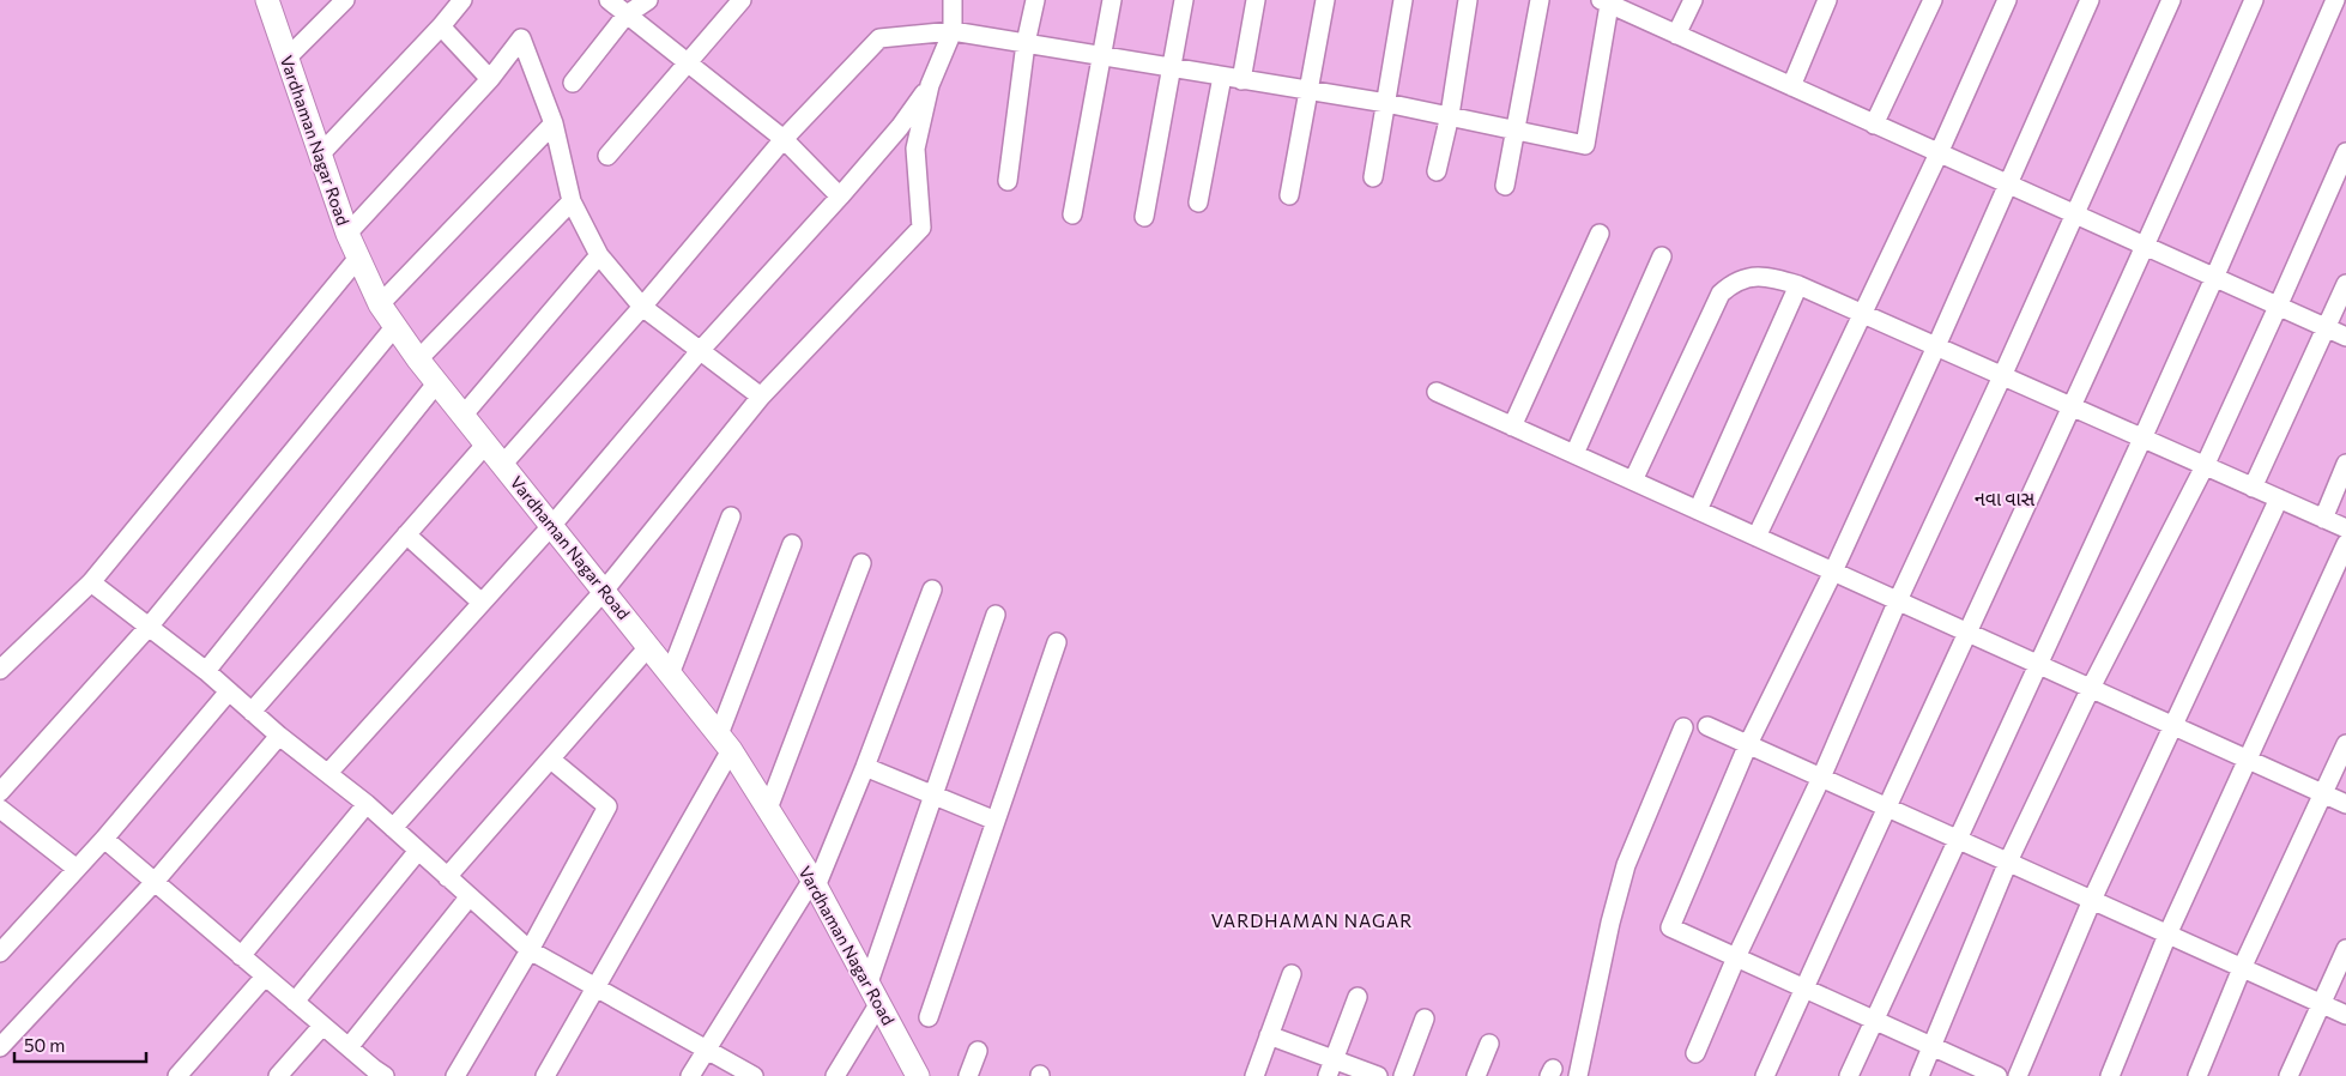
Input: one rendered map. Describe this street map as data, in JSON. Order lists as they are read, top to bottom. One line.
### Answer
{"streets":{"street":["Vardhaman Nagar Road"]},"districts":["નવા વાસ","VARDHAMAN NAGAR"],"scale_bar":"50 m"}
